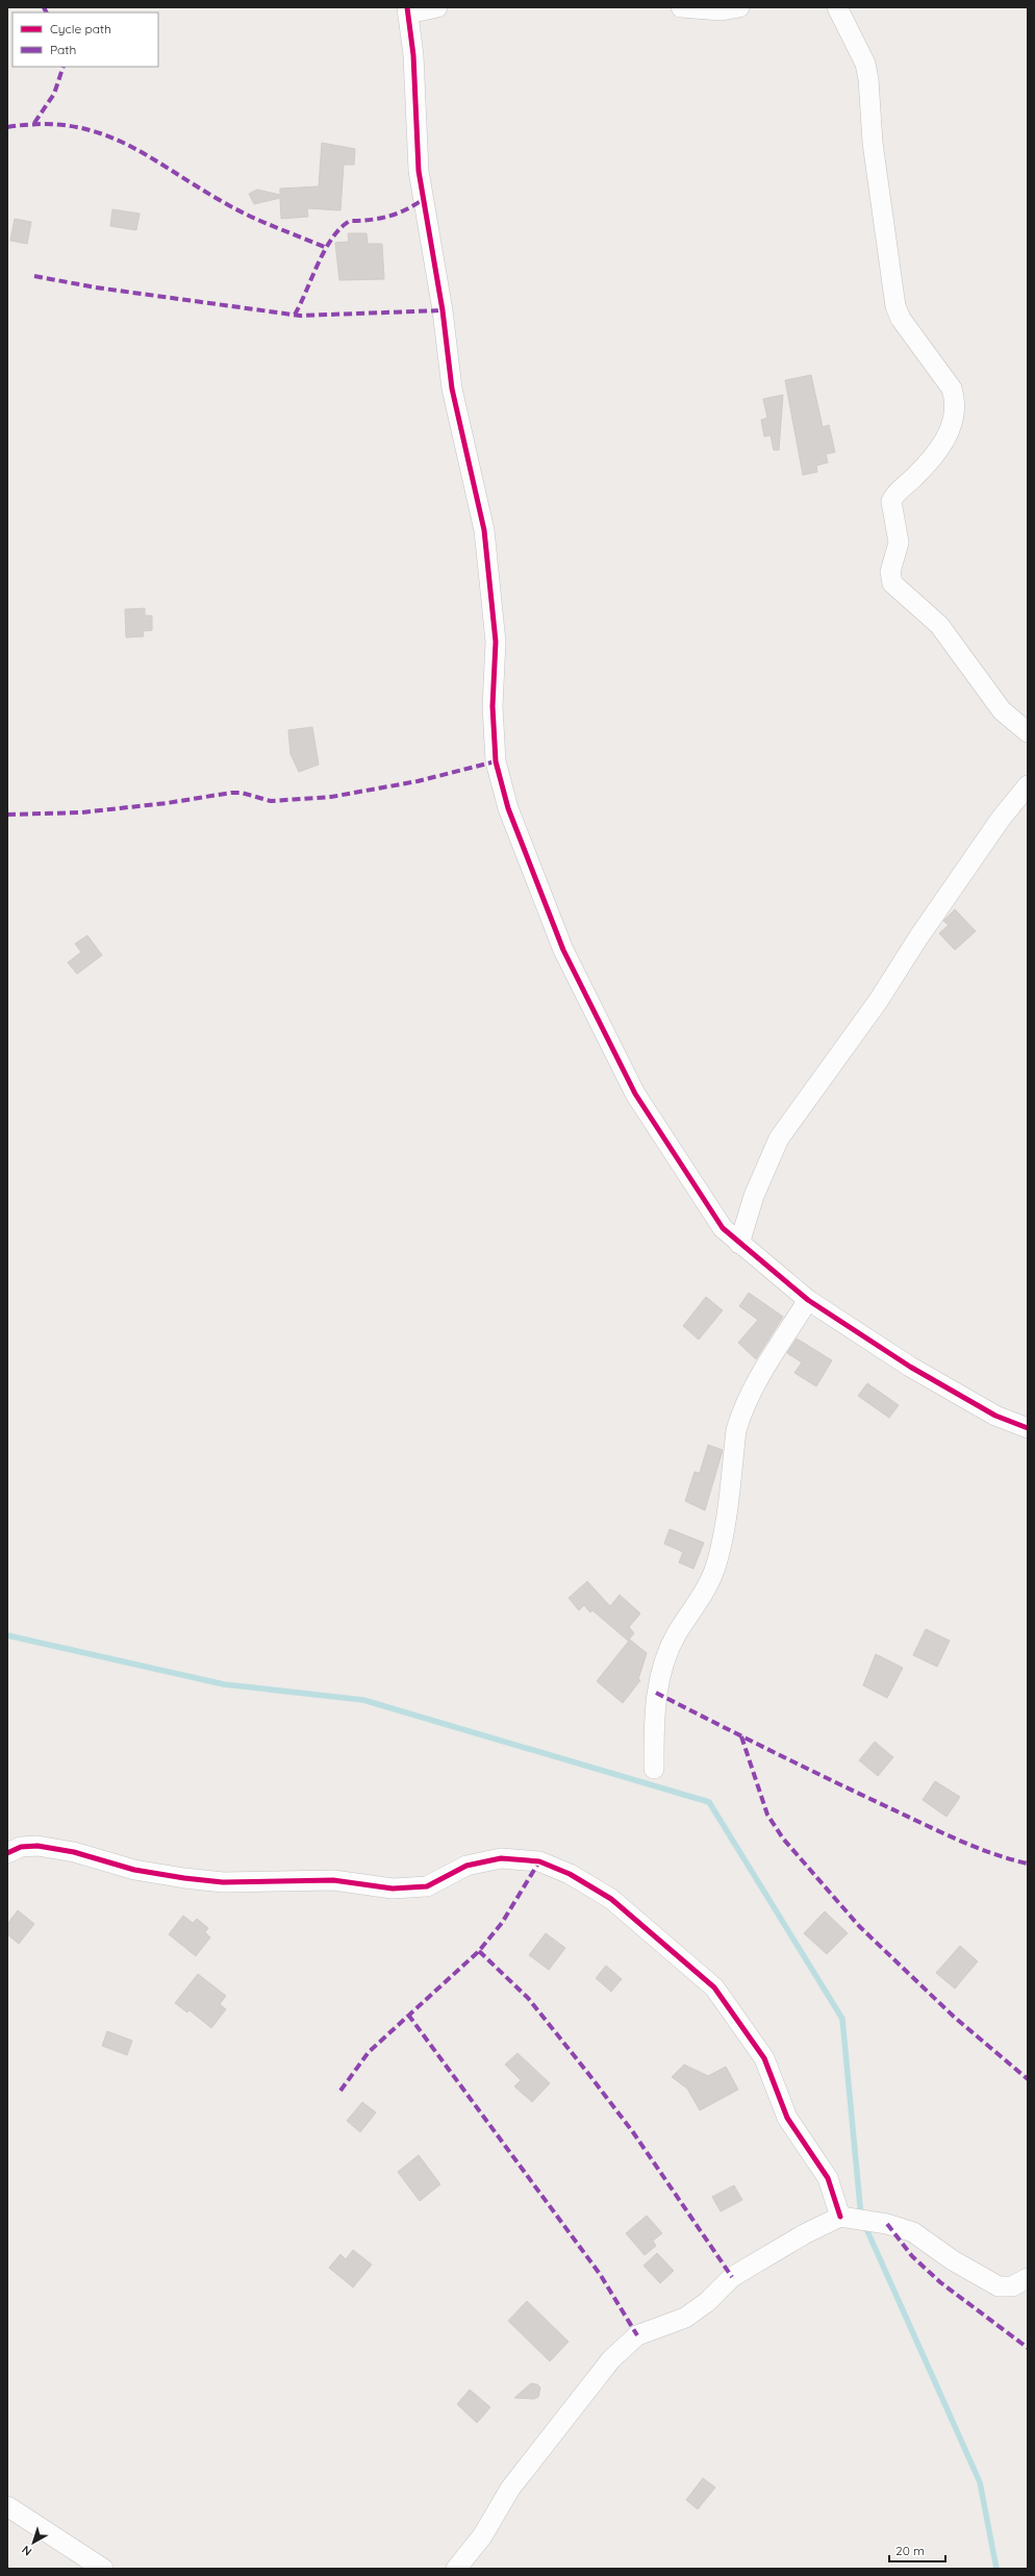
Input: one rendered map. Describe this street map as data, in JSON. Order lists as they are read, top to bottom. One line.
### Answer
{"legend":["Cycle path","Path"],"scale_bar":"20 m","north":"bottom left"}
